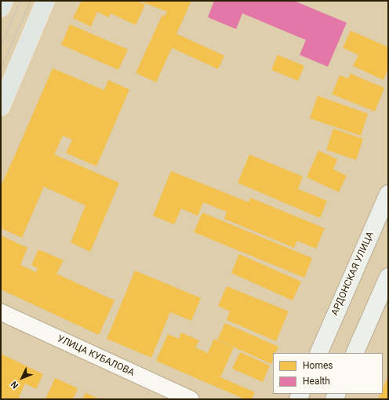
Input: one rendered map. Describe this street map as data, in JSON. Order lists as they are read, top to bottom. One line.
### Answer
{"streets":{"main road":["АРДОНСКАЯ УЛИЦА"],"street":["УЛИЦА КУБАЛОВА"]},"legend":["Homes","Health"],"north":"bottom left"}
